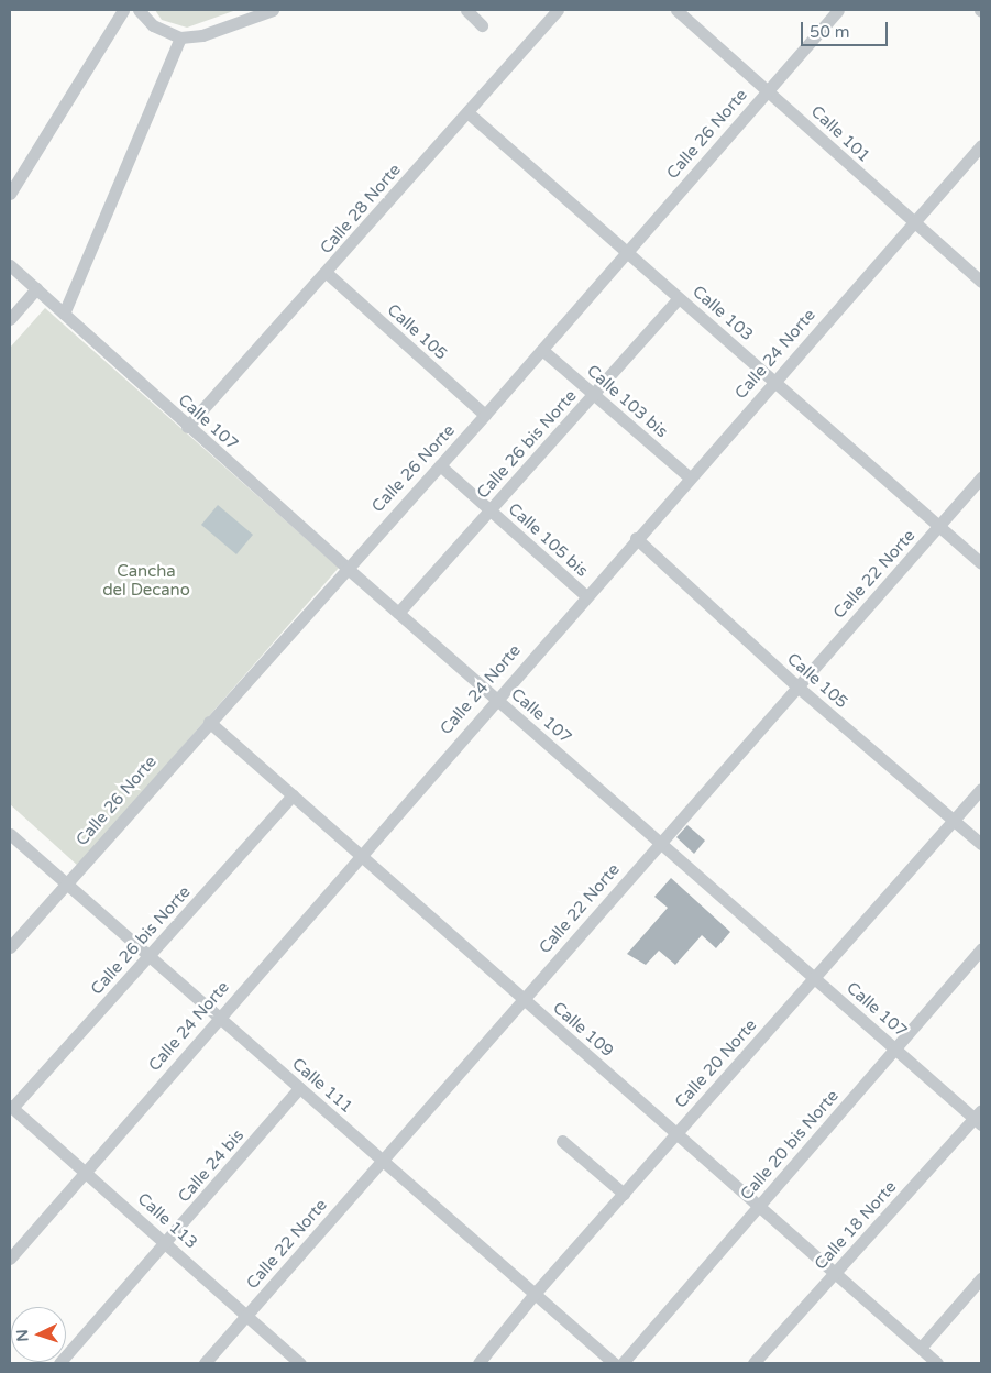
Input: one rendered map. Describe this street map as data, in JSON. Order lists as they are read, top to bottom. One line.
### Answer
{"streets":{"street":["Calle 26 Norte","Calle 101","Calle 28 Norte","Calle 103","Calle 105","Calle 24 Norte","Calle 103 bis","Calle 107","Calle 26 bis Norte","Calle 105 bis","Calle 22 Norte","Calle 109","Calle 20 Norte","Calle 111","Calle 20 bis Norte","Calle 24 bis","Calle 113","Calle 18 Norte"]},"crossings":[["Calle 26 Norte","Calle 101"],["Calle 26 Norte","Calle 103"],["Calle 26 Norte","Calle 105"],["Calle 26 Norte","Calle 103 bis"],["Calle 26 Norte","Calle 107"],["Calle 26 Norte","Calle 105 bis"],["Calle 26 Norte","Calle 109"],["Calle 26 Norte","Calle 111"],["Calle 101","Calle 24 Norte"],["Calle 28 Norte","Calle 103"],["Calle 28 Norte","Calle 105"],["Calle 28 Norte","Calle 107"],["Calle 103","Calle 24 Norte"],["Calle 103","Calle 26 bis Norte"],["Calle 103","Calle 22 Norte"],["Calle 105","Calle 24 Norte"],["Calle 105","Calle 22 Norte"],["Calle 105","Calle 20 Norte"],["Calle 24 Norte","Calle 103 bis"],["Calle 24 Norte","Calle 107"],["Calle 24 Norte","Calle 105 bis"],["Calle 24 Norte","Calle 109"],["Calle 24 Norte","Calle 111"],["Calle 24 Norte","Calle 113"],["Calle 103 bis","Calle 26 bis Norte"],["Calle 107","Calle 26 bis Norte"],["Calle 107","Calle 22 Norte"],["Calle 107","Calle 20 Norte"],["Calle 107","Calle 20 bis Norte"],["Calle 107","Calle 18 Norte"],["Calle 26 bis Norte","Calle 105 bis"],["Calle 26 bis Norte","Calle 109"],["Calle 26 bis Norte","Calle 111"],["Calle 26 bis Norte","Calle 113"],["Calle 22 Norte","Calle 109"],["Calle 22 Norte","Calle 111"],["Calle 22 Norte","Calle 113"],["Calle 109","Calle 20 Norte"],["Calle 109","Calle 20 bis Norte"],["Calle 109","Calle 18 Norte"],["Calle 20 Norte","Calle 111"],["Calle 111","Calle 24 bis"],["Calle 24 bis","Calle 113"]],"parks":["Cancha del Decano"],"scale_bar":"50 m","north":"left"}
